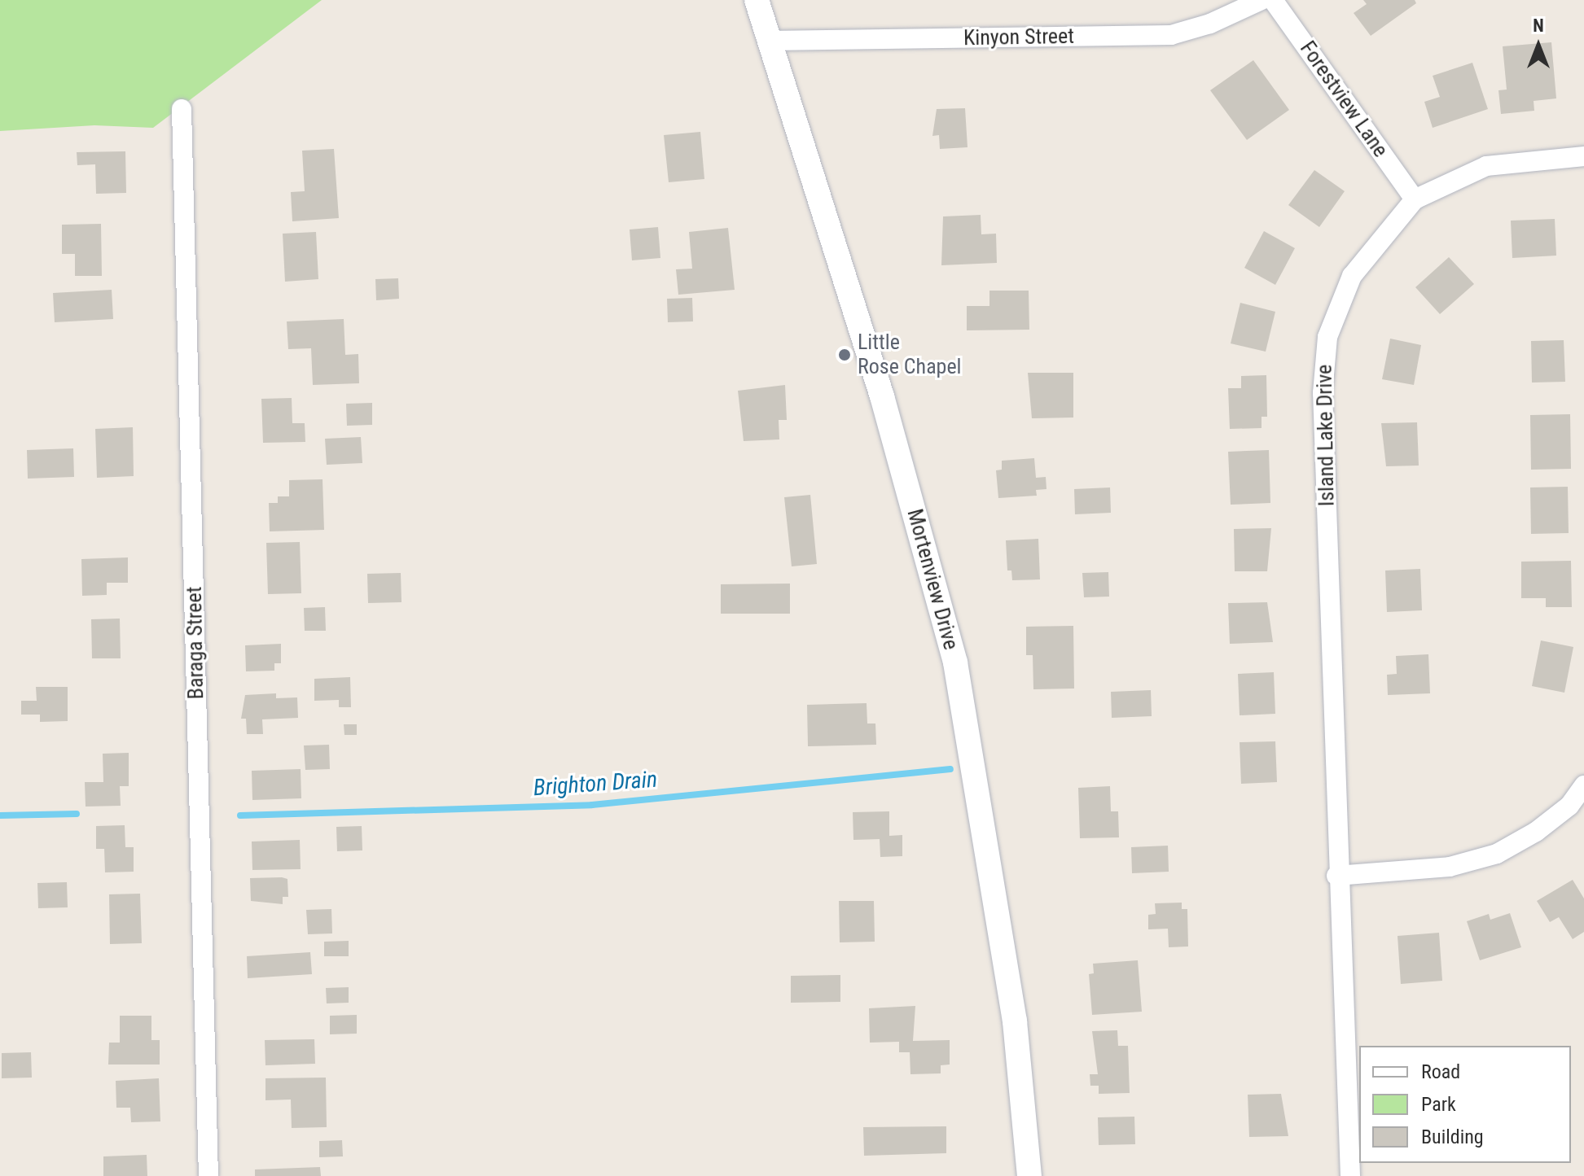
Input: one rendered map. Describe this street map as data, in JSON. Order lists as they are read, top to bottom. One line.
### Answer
{"streets":{"street":["Kinyon Street","Forestview Lane","Island Lake Drive","Mortenview Drive","Baraga Street"]},"crossings":[["Kinyon Street","Mortenview Drive"],["Forestview Lane","Island Lake Drive"]],"water":["Brighton Drain"],"places":["Little Rose Chapel"],"legend":["Road","Park","Building"],"north":"top"}
